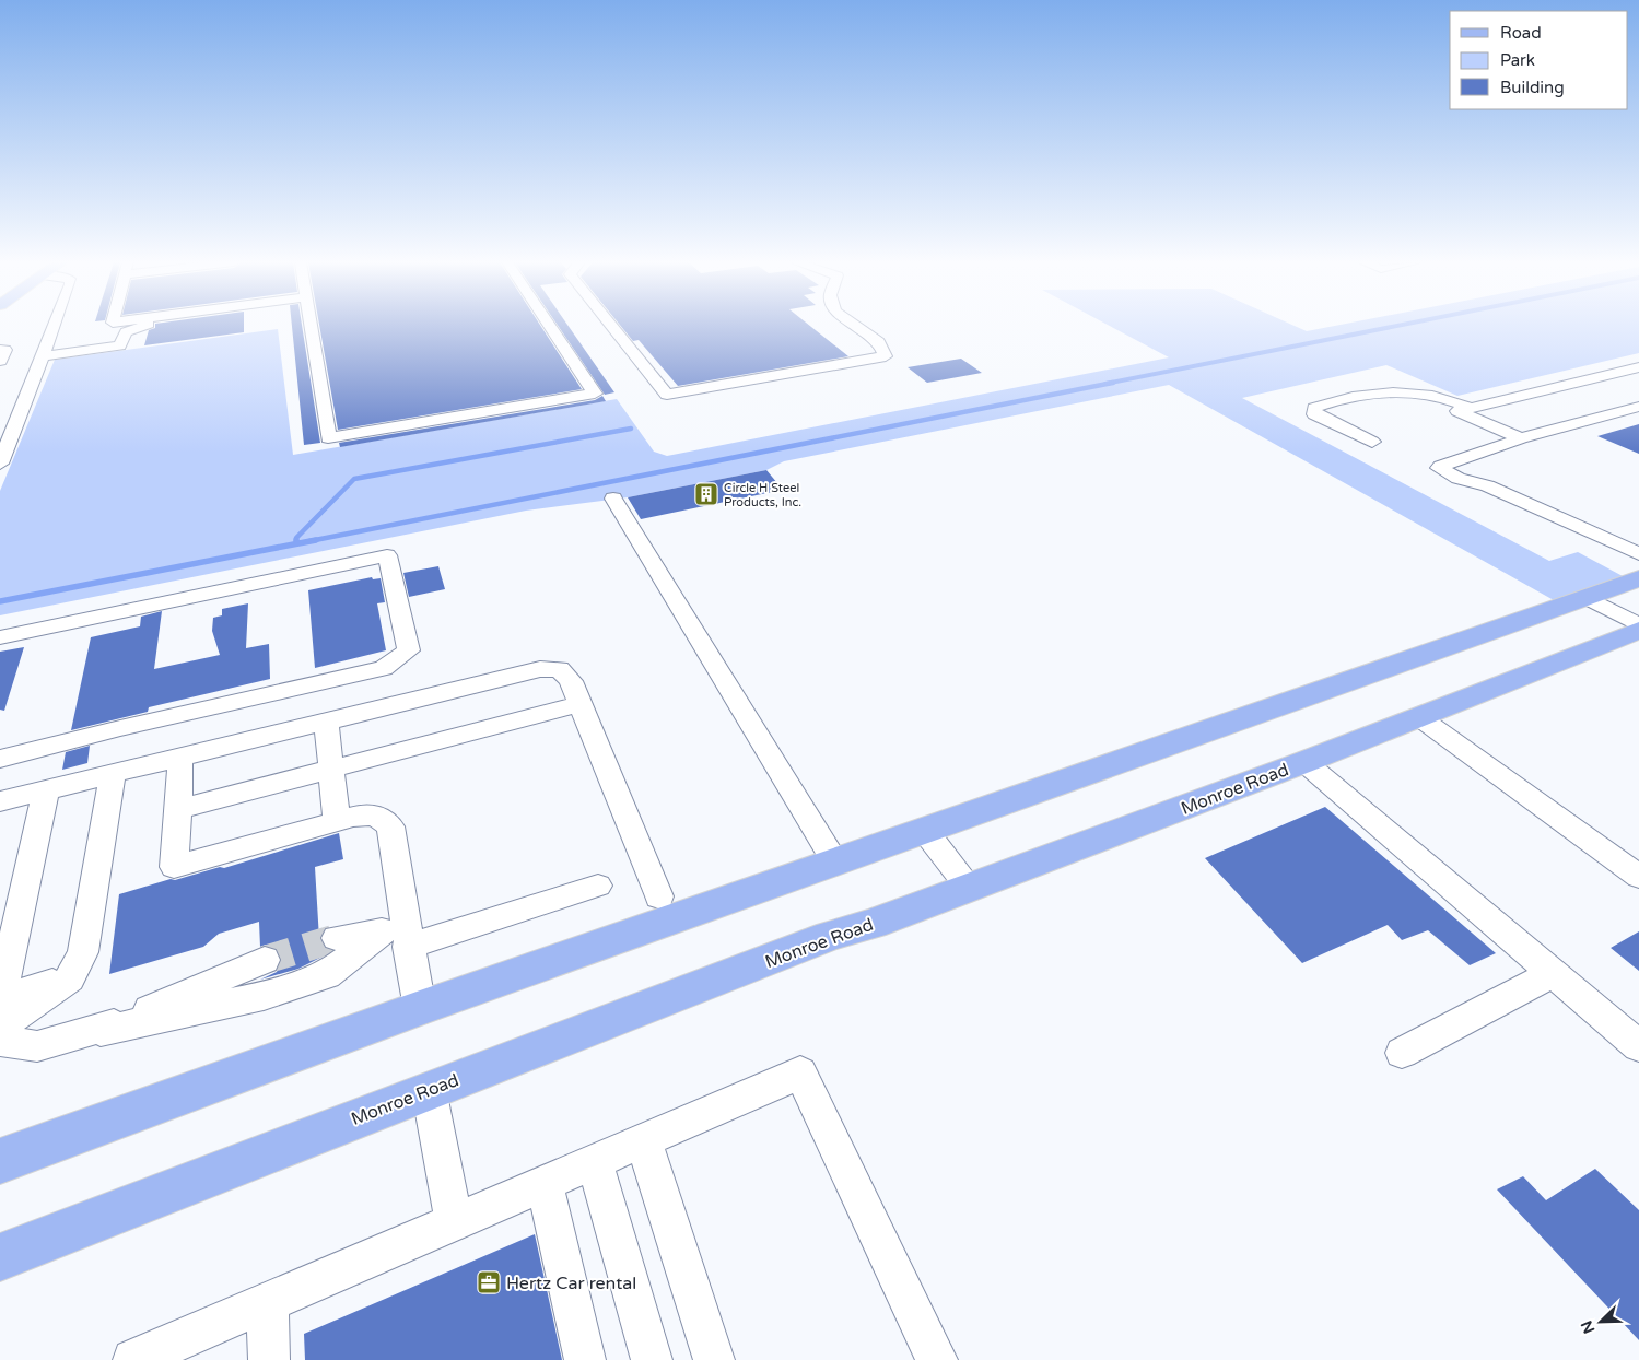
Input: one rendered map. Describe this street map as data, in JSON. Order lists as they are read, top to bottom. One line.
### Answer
{"streets":{"main road":["Monroe Road"]},"places":{"building":["Circle H Steel Products, Inc."],"office":["Hertz Car rental"]},"legend":["Road","Park","Building"],"north":"bottom left"}
